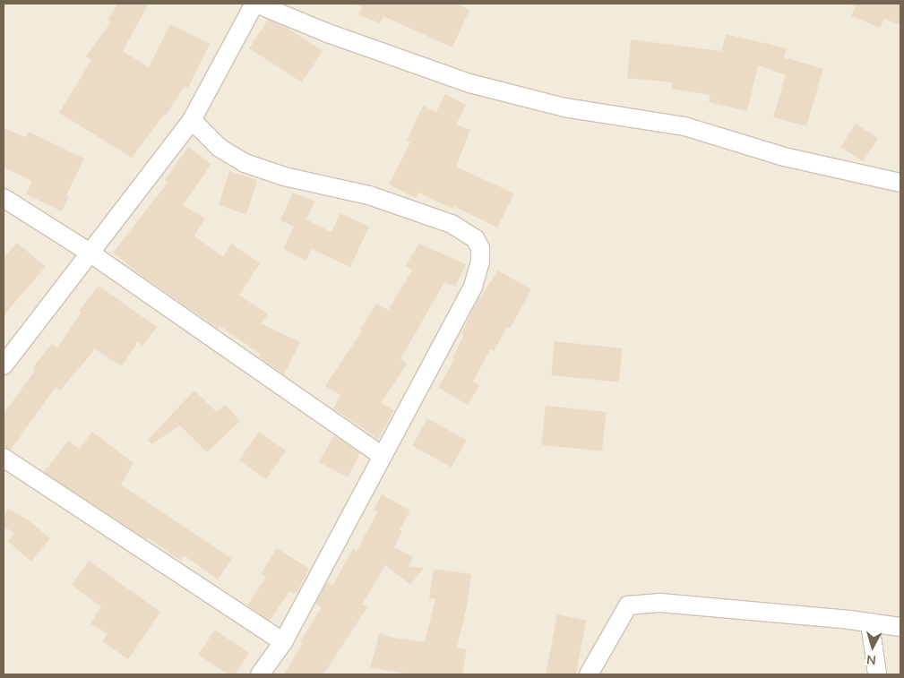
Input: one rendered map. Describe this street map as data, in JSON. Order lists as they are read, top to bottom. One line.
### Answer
{"north":"bottom"}
